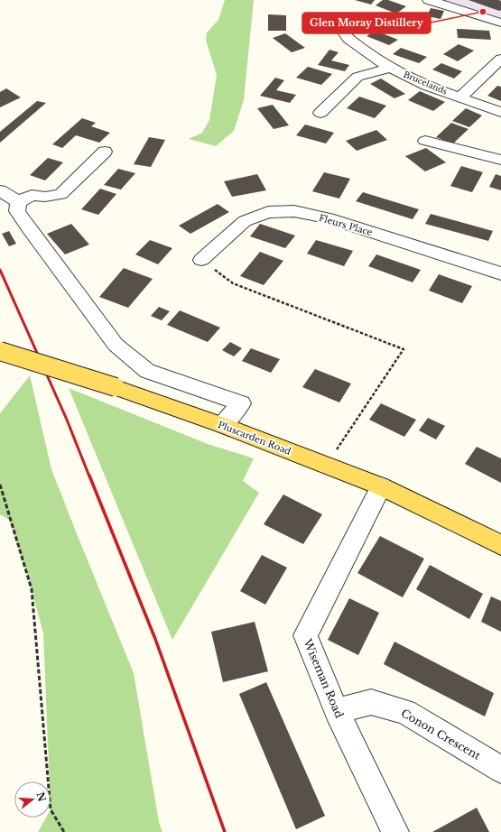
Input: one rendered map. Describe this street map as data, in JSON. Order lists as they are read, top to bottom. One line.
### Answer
{"streets":{"main road":["Pluscarden Road"],"street":["Brucelands","Fleurs Place","Wiseman Road","Conon Crescent"]},"crossings":[["Pluscarden Road","Wiseman Road"],["Wiseman Road","Conon Crescent"]],"places":["Glen Moray Distillery"],"north":"right"}
